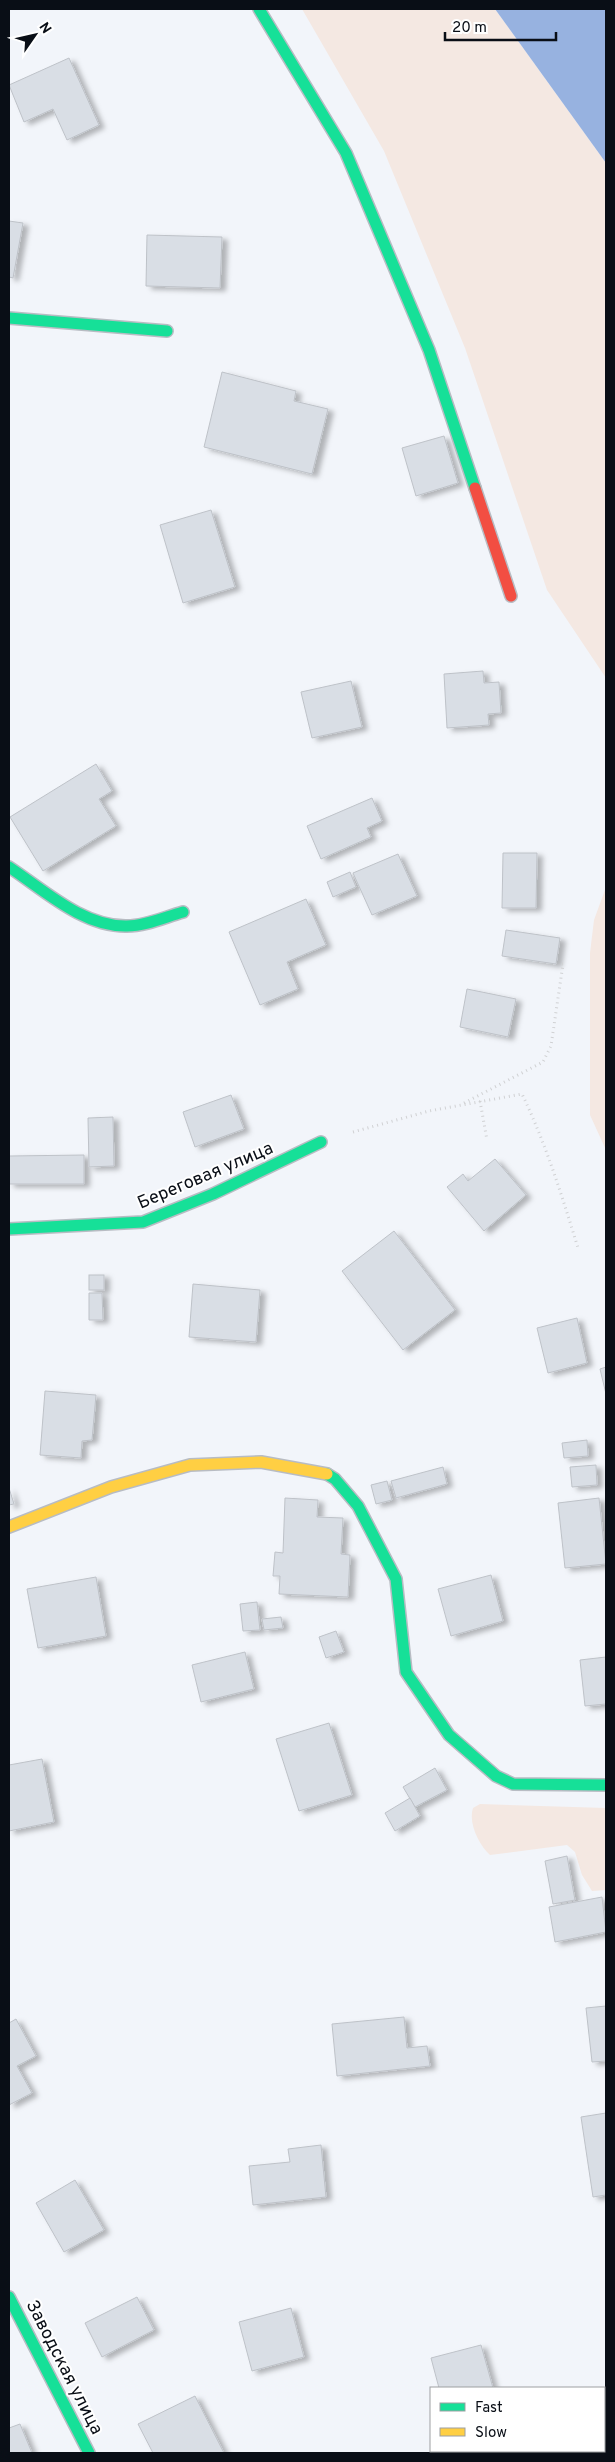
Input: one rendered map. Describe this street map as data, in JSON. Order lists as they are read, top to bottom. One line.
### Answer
{"streets":{"street":["Береговая улица","Заводская улица"]},"legend":["Fast","Slow"],"scale_bar":"20 m","north":"top right"}
